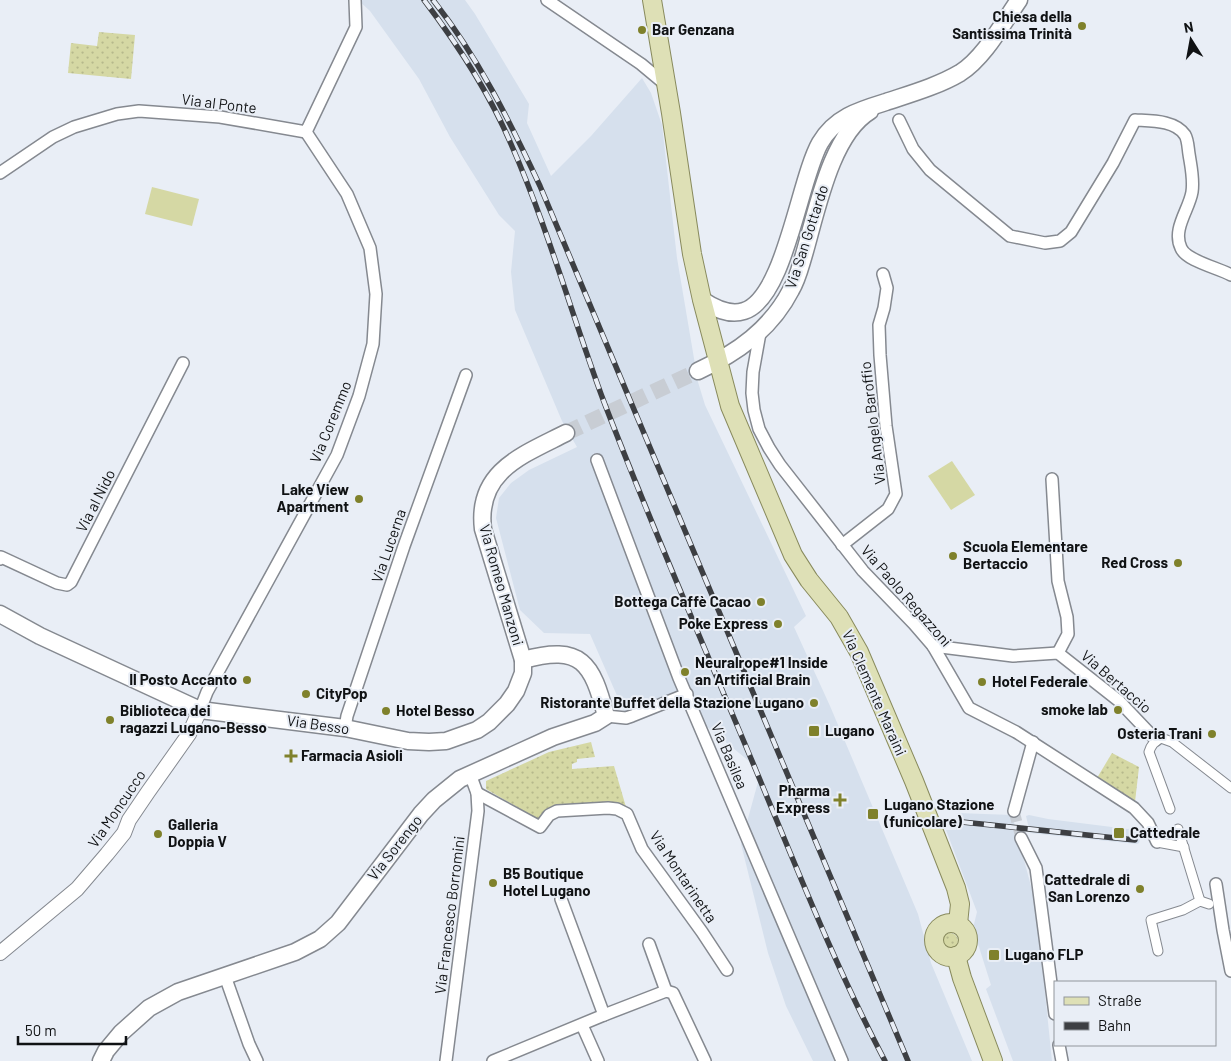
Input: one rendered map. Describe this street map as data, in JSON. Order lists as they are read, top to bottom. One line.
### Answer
{"streets":{"main road":["Via San Gottardo","Via Romeo Manzoni","Via Clemente Maraini","Via Besso","Via Sorengo"],"street":["Via al Ponte","Via Coremmo","Via Angelo Baroffio","Via al Nido","Via Lucerna","Via Paolo Regazzoni","Via Bertaccio","Via Basilea","Via Moncucco","Via Montarinetta","Via Francesco Borromini"]},"crossings":[["Via al Ponte","Via Coremmo"],["Via San Gottardo","Via Paolo Regazzoni"],["Via San Gottardo","Via Clemente Maraini"],["Via Coremmo","Via Besso"],["Via Coremmo","Via Moncucco"],["Via Angelo Baroffio","Via Paolo Regazzoni"],["Via Lucerna","Via Besso"],["Via Romeo Manzoni","Via Besso"],["Via Paolo Regazzoni","Via Bertaccio"],["Via Besso","Via Moncucco"],["Via Sorengo","Via Francesco Borromini"],["Via Montarinetta","Via Francesco Borromini"]],"places":{"other":["Chiesa della Santissima Trinità","Bar Genzana","Lake View Apartment","Scuola Elementare Bertaccio","Red Cross","Bottega Caffè Cacao","Poke Express","Neuralrope#1 Inside an Artificial Brain","Il Posto Accanto","Hotel Federale","CityPop","Ristorante Buffet della Stazione Lugano","smoke lab","Hotel Besso","Biblioteca dei ragazzi Lugano-Besso","Osteria Trani","Galleria Doppia V","B5 Boutique Hotel Lugano","Cattedrale di San Lorenzo"],"transit":["Lugano","Lugano Stazione (funicolare)","Cattedrale","Lugano FLP"],"health":["Farmacia Asioli","Pharma Express"]},"legend":["Straße","Bahn"],"scale_bar":"50 m","north":"top"}
